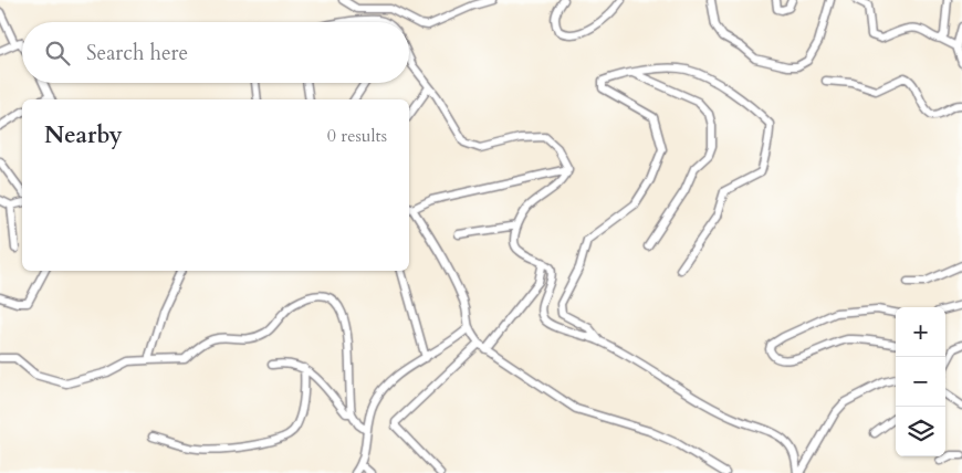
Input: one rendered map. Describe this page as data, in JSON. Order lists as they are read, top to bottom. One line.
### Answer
{"page":{"search":"Search here","heading":["Nearby","0 results"],"map_buttons":["+","−"]}}
